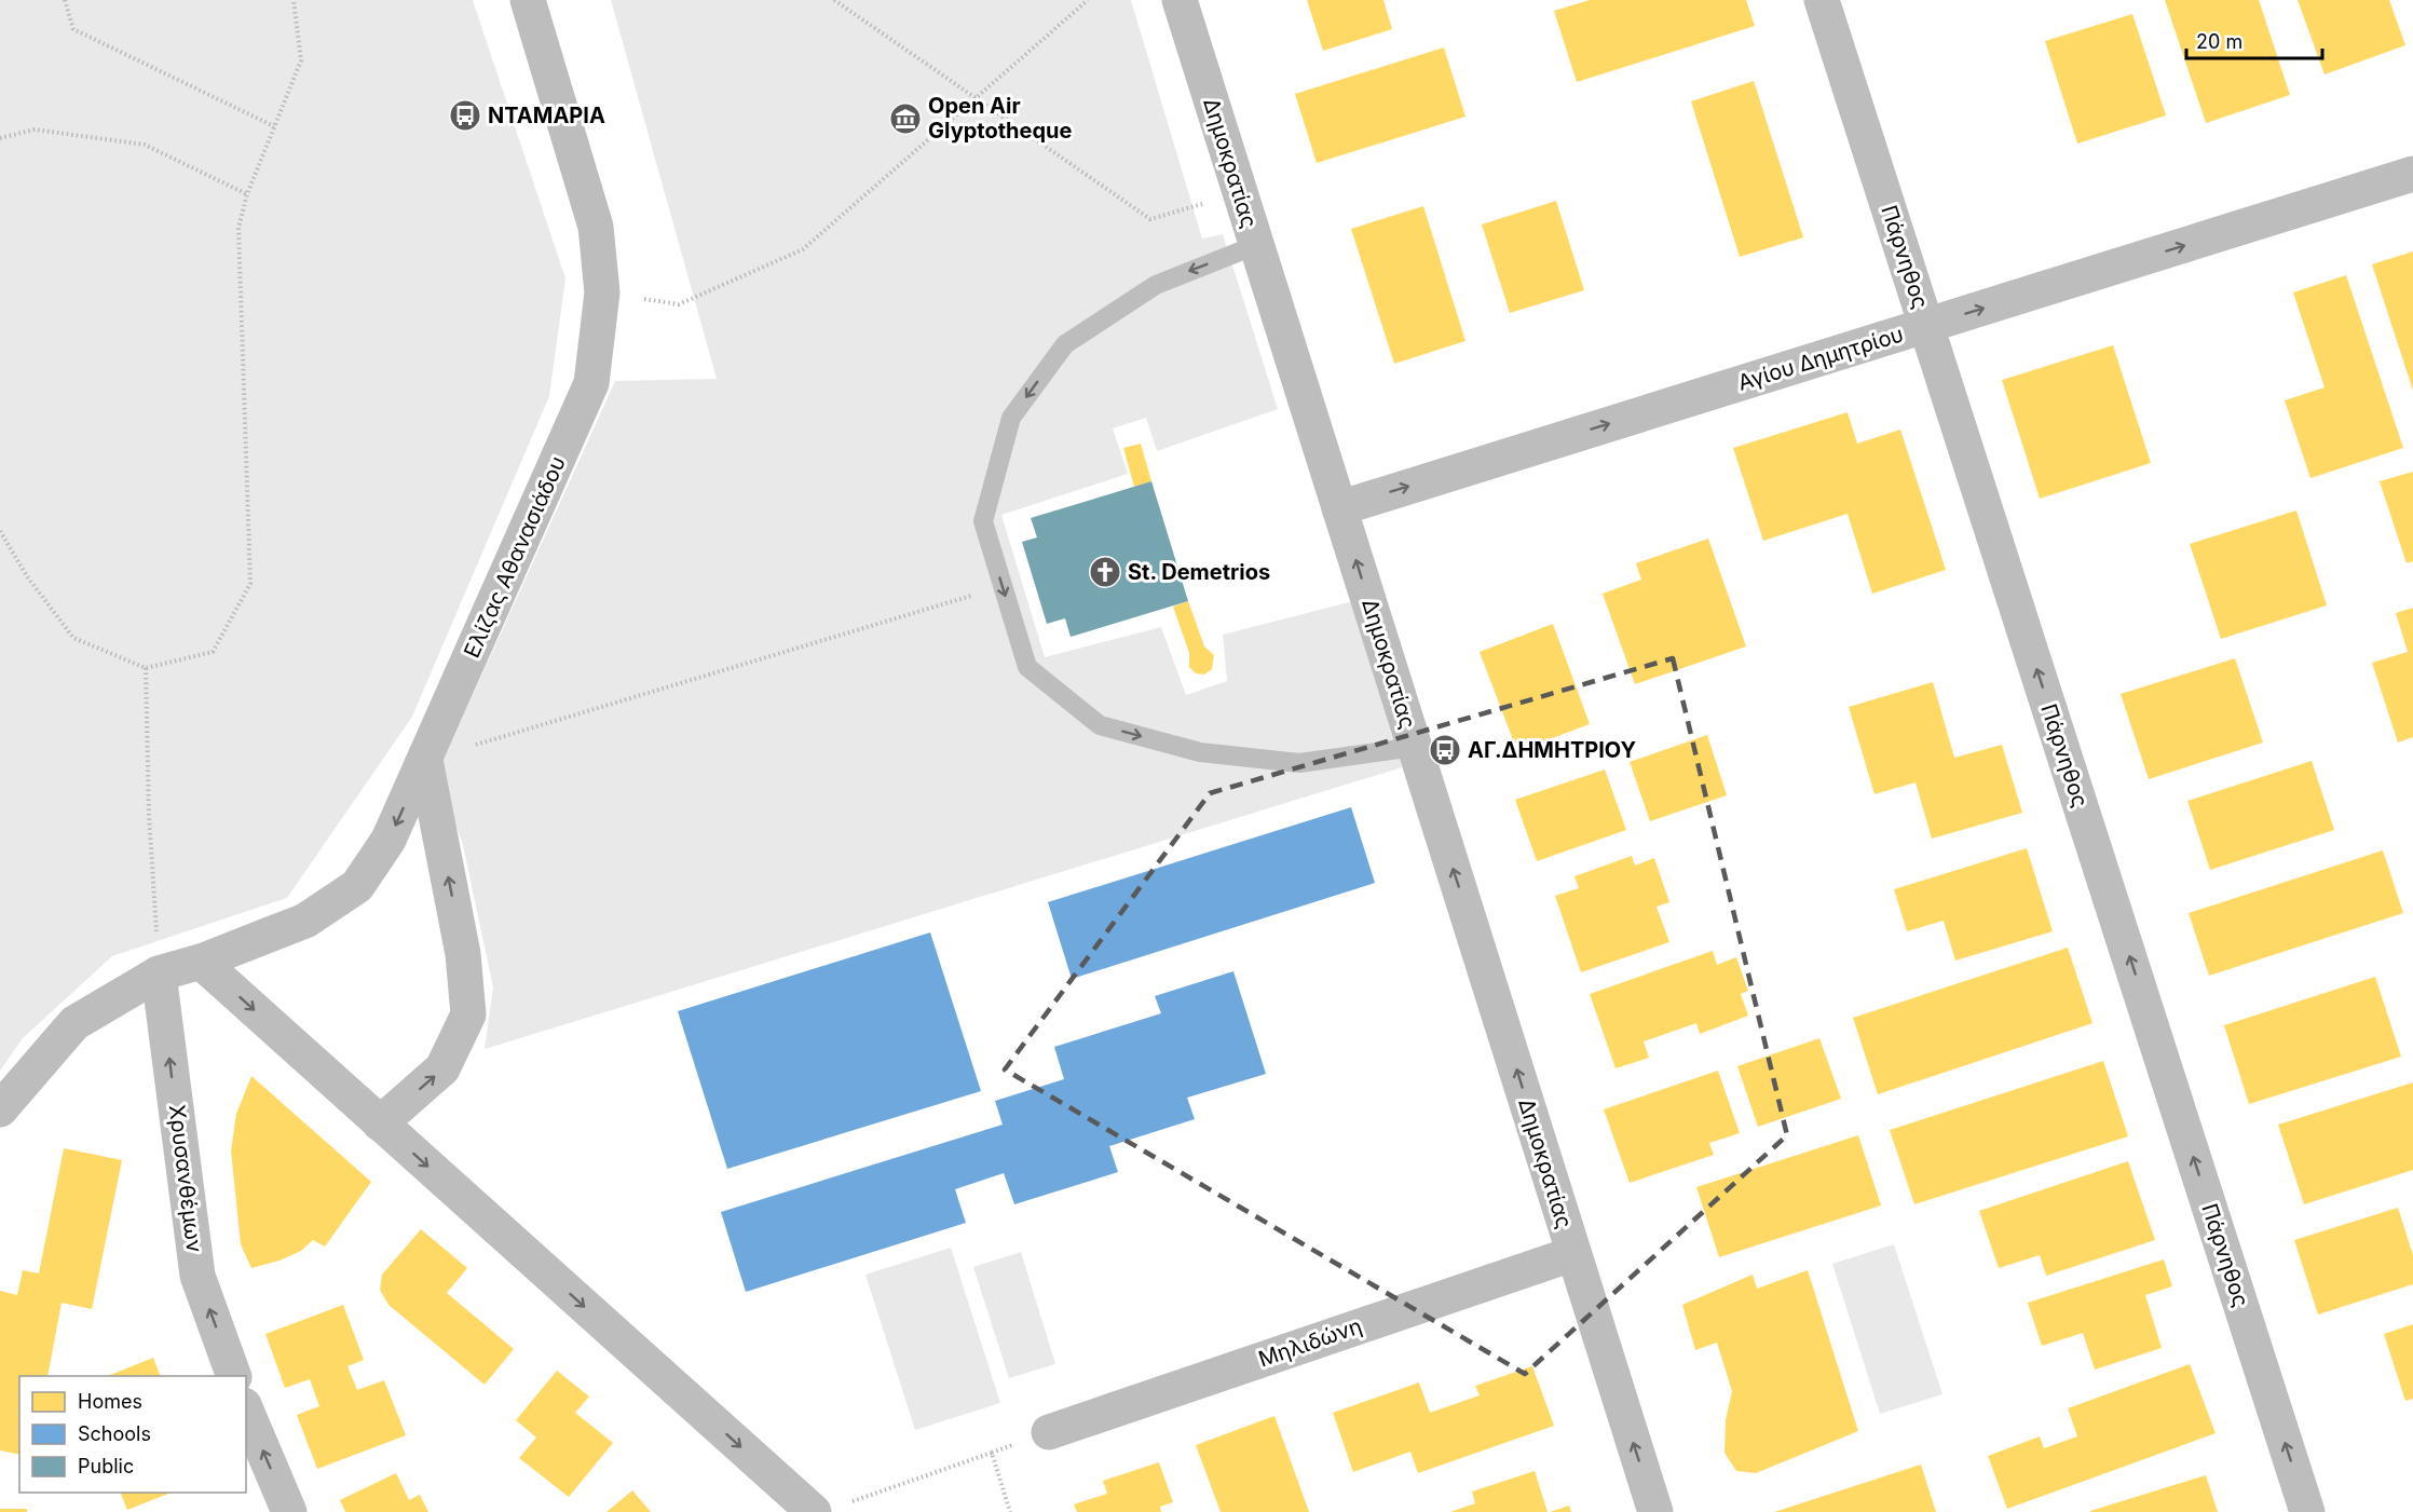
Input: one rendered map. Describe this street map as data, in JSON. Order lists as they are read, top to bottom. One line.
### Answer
{"streets":{"street":["Δημοκρατίας","Πάρνηθος","Αγίου Δημητρίου","Ελίζας Αθανασιάδου","Χρυσανθέμων","Μηλιδώνη"]},"crossings":[["Δημοκρατίας","Αγίου Δημητρίου"],["Δημοκρατίας","Μηλιδώνη"],["Πάρνηθος","Αγίου Δημητρίου"],["Ελίζας Αθανασιάδου","Χρυσανθέμων"]],"one_way":["Δημοκρατίας","Πάρνηθος","Αγίου Δημητρίου","Χρυσανθέμων"],"places":{"bus stop":["ΝΤΑΜΑΡΙΑ","ΑΓ.ΔΗΜΗΤΡΙΟΥ"],"museum":["Open Air Glyptotheque"],"church":["St. Demetrios"]},"legend":["Homes","Schools","Public"],"scale_bar":"20 m"}
